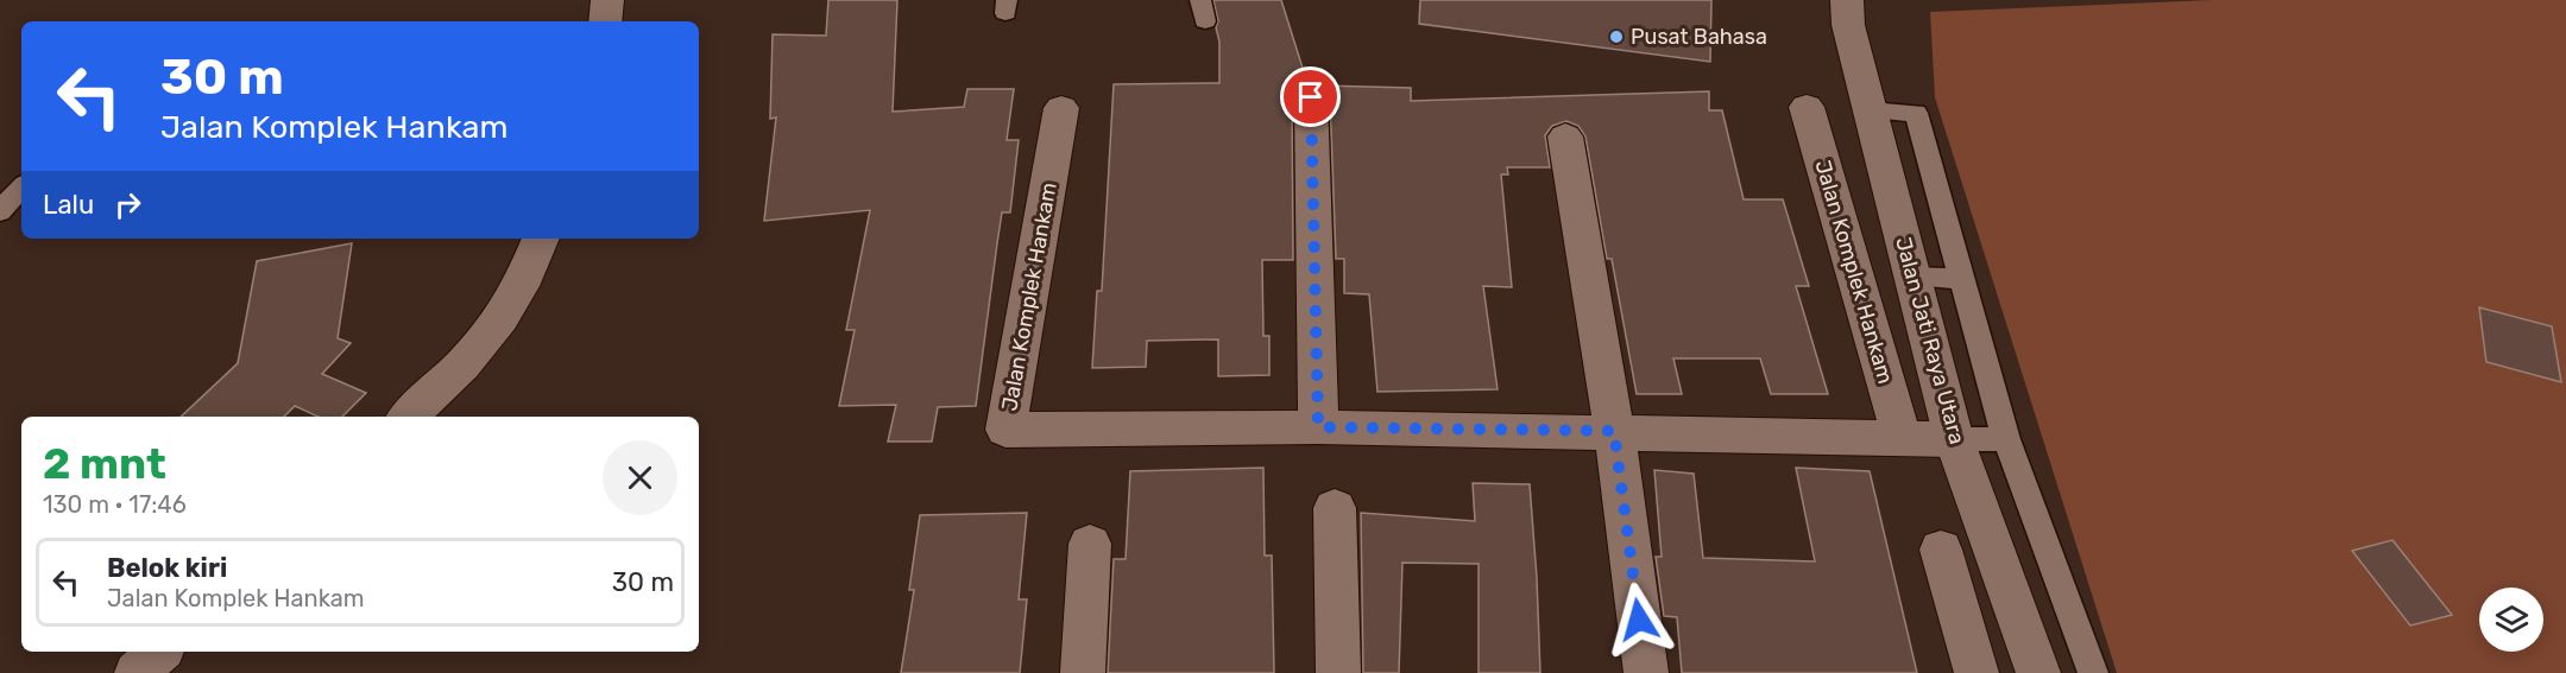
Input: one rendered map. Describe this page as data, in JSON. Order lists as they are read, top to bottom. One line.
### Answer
{"streets":{"street":["Jalan Komplek Hankam","Jalan Jati Raya Utara"]},"crossings":[["Jalan Komplek Hankam","Jalan Jati Raya Utara"]],"places":["Pusat Bahasa"],"page":{"turn":["30 m","Jalan Komplek Hankam"],"then":"Lalu","heading":["2 mnt","130 m · 17:46"],"list":[{"name":"Belok kiri","note":"Jalan Komplek Hankam","value":"30 m"}]}}
